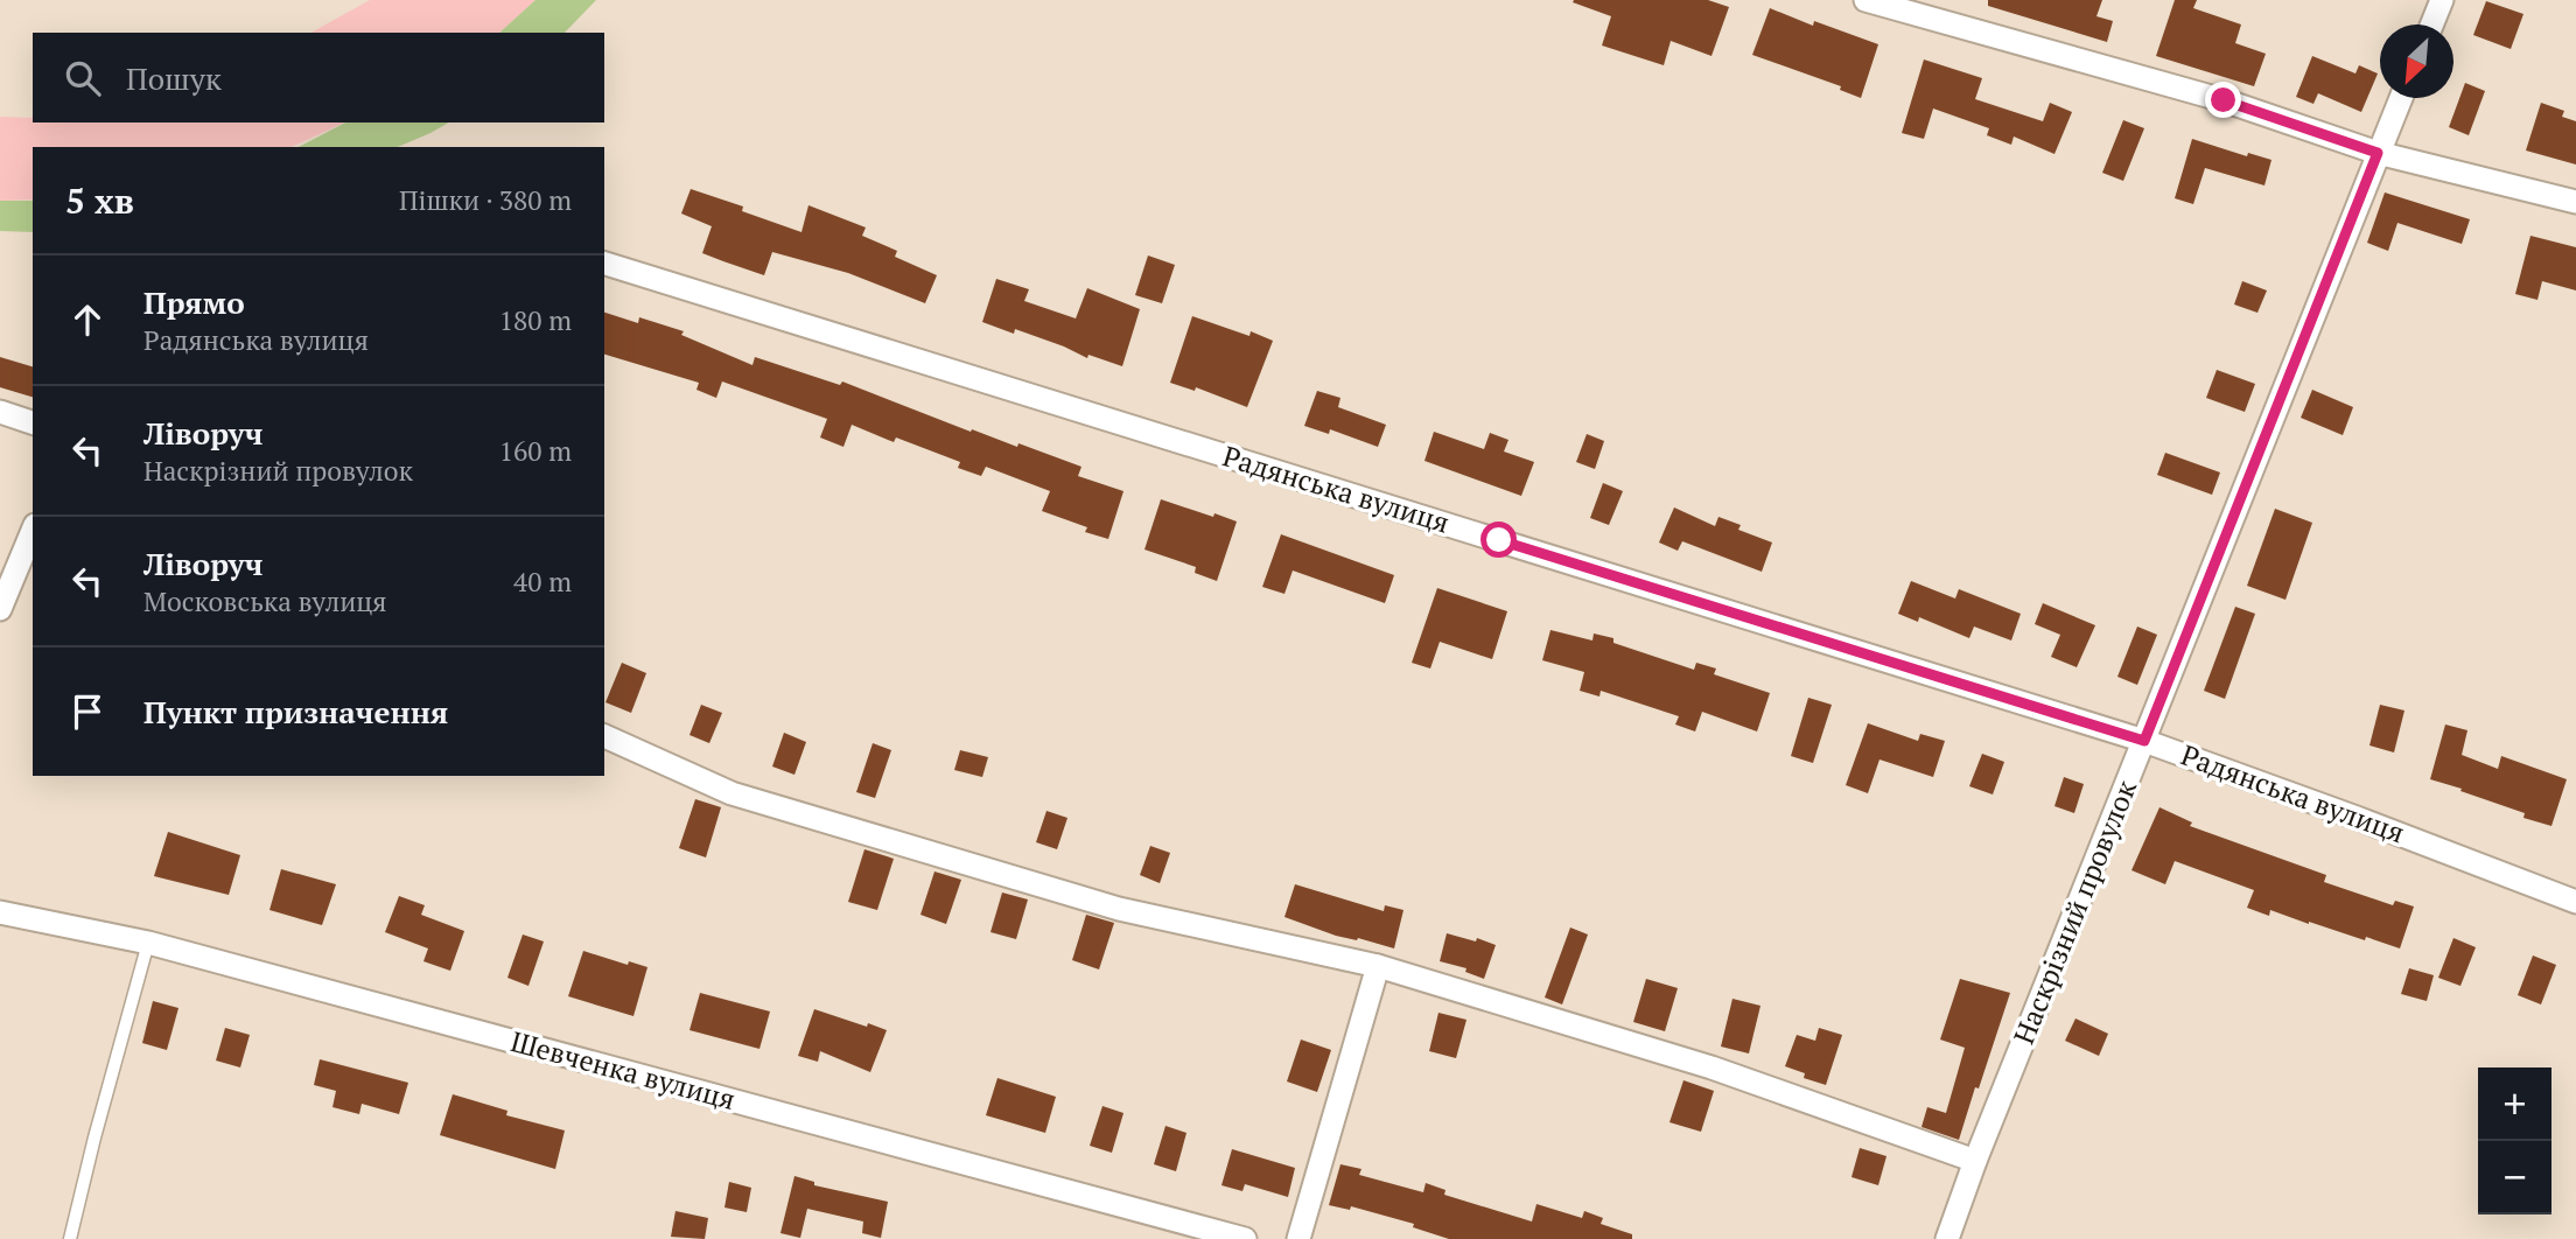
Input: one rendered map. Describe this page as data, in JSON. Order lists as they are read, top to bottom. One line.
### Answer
{"streets":{"street":["Радянська вулиця","Наскрізний провулок","Шевченка вулиця"]},"crossings":[["Радянська вулиця","Наскрізний провулок"]],"north":"bottom left","page":{"search":"Пошук","heading":["5 хв","Пішки · 380 m"],"list":[["Прямо","Радянська вулиця","180 m"],["Ліворуч","Наскрізний провулок","160 m"],["Ліворуч","Московська вулиця","40 m"],"Пункт призначення"],"map_buttons":["+","−"]}}
